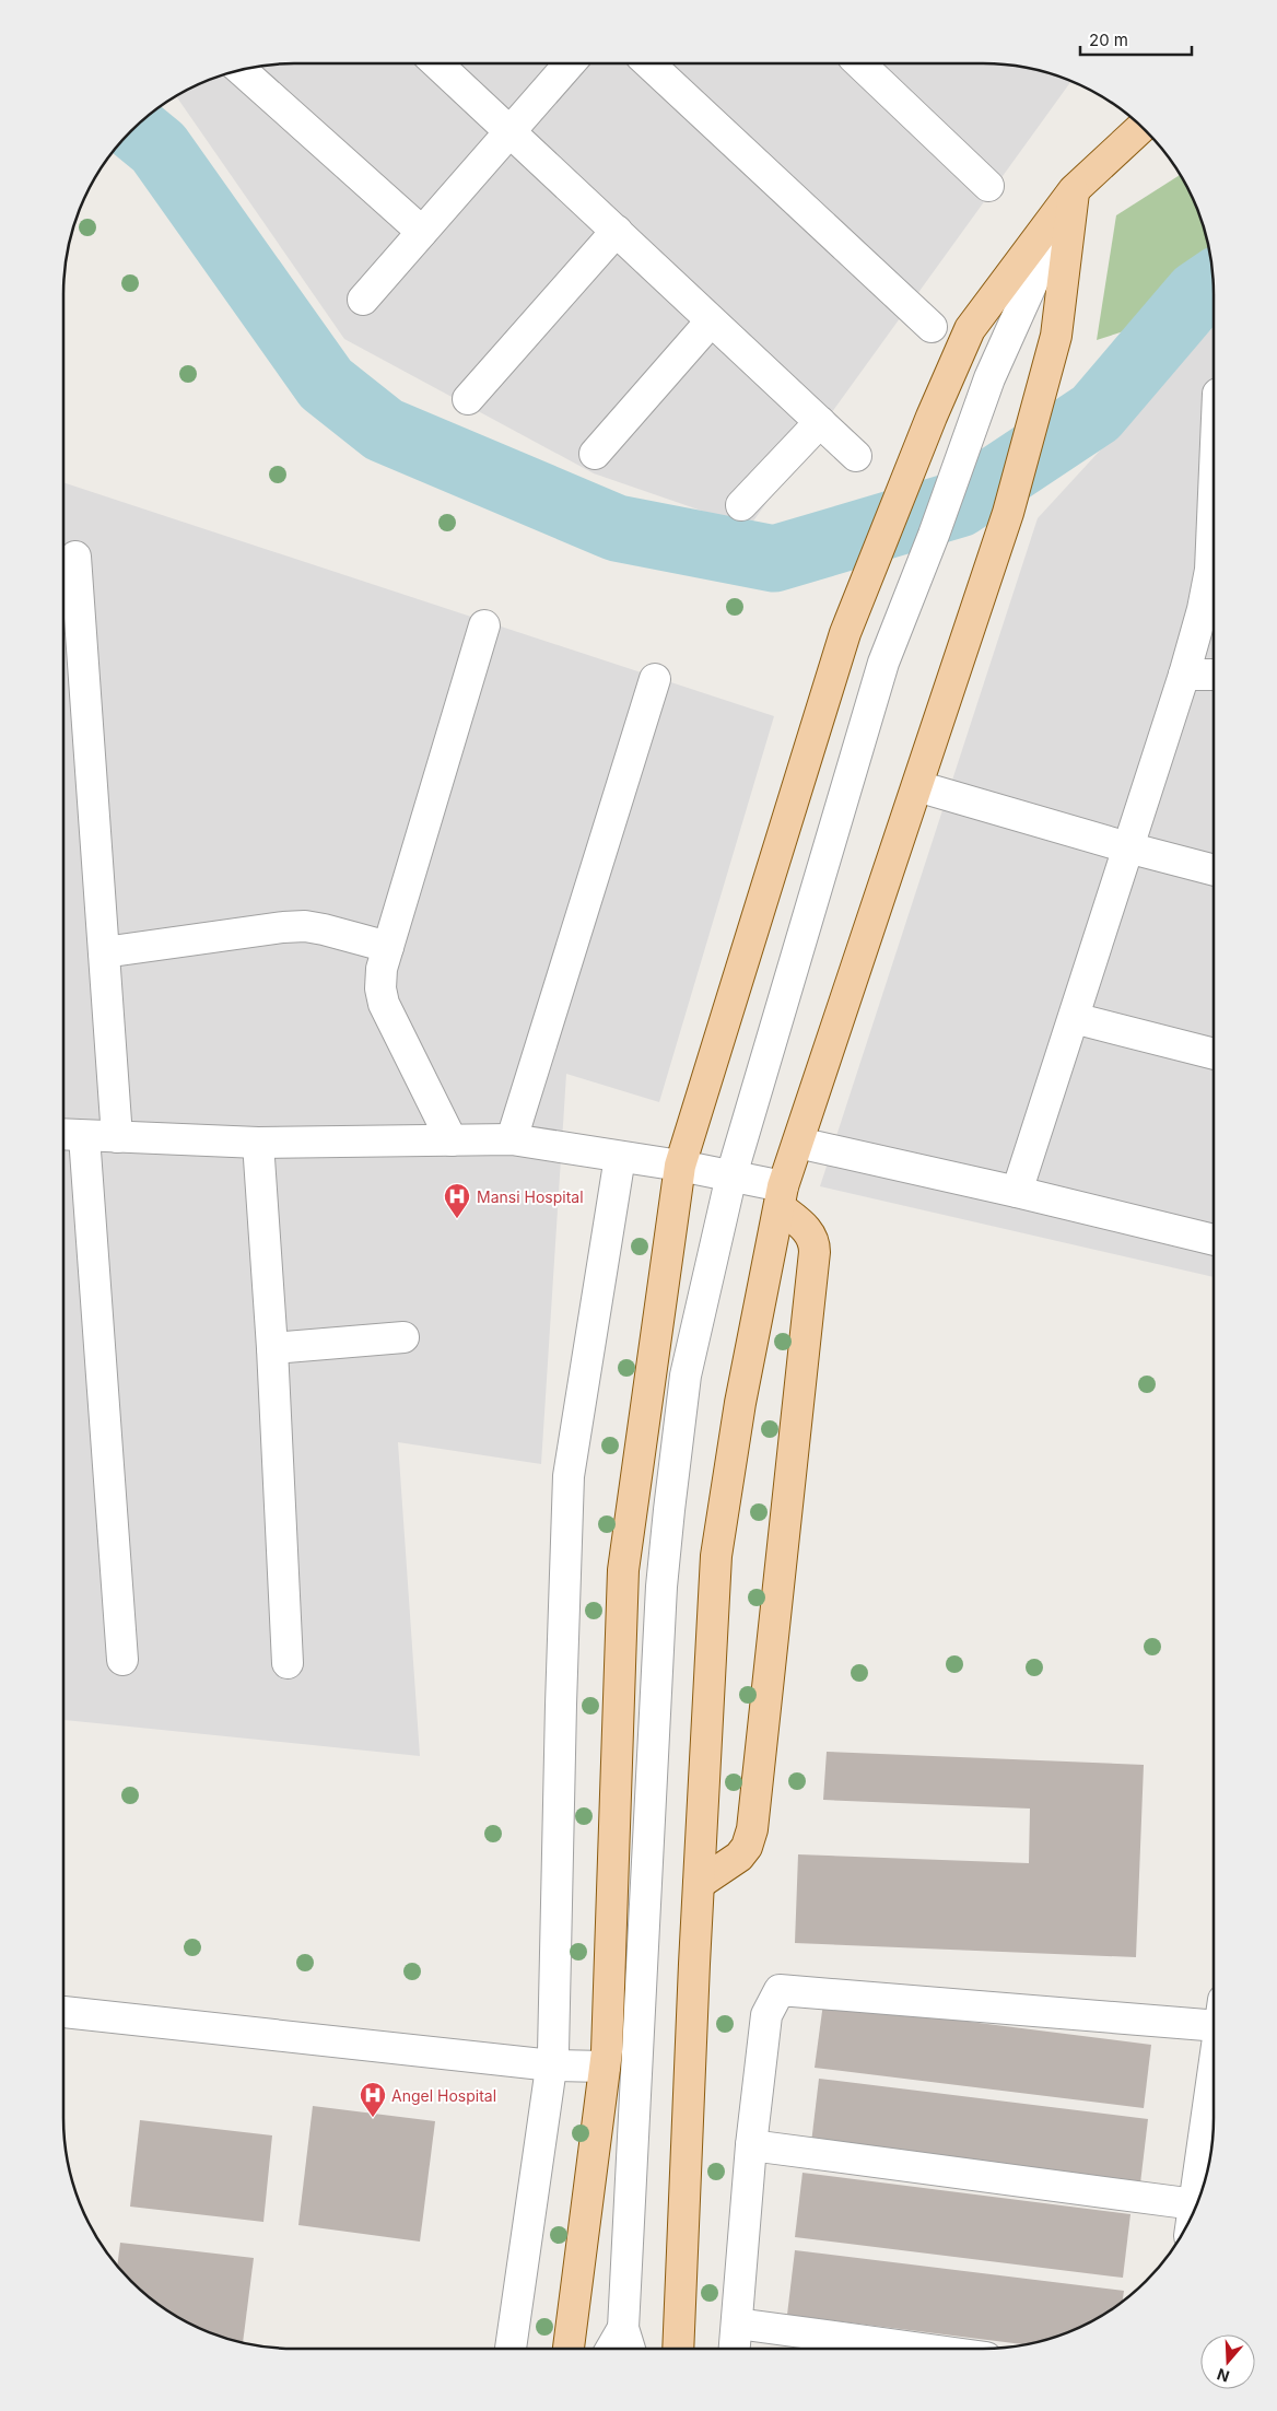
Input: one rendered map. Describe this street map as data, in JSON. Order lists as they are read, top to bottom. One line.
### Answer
{"places":{"hospital":["Mansi Hospital","Angel Hospital"]},"scale_bar":"20 m","north":"bottom"}
